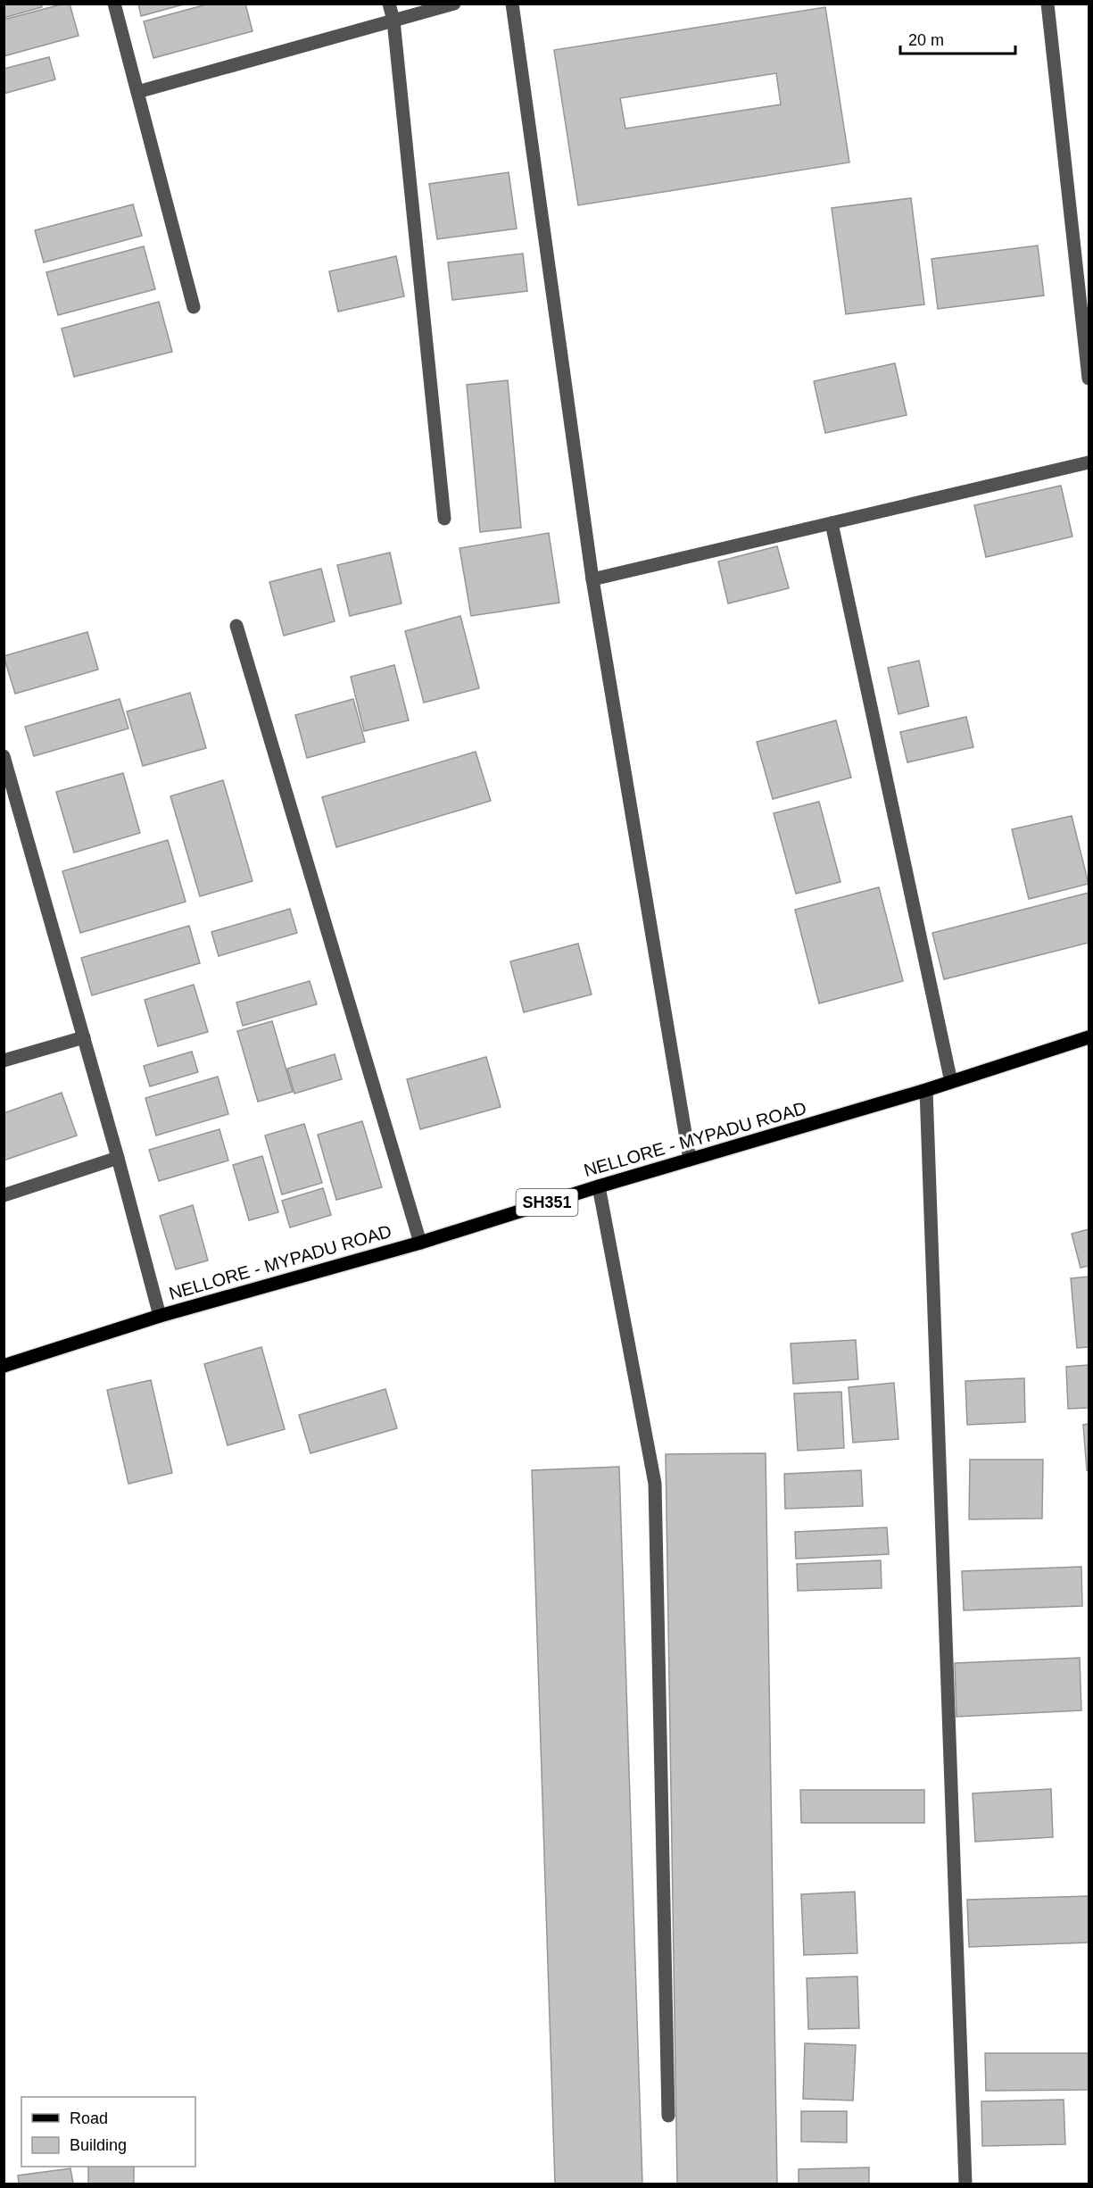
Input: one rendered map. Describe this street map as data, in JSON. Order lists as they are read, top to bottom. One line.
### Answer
{"streets":{"main road":["NELLORE - MYPADU ROAD","SH351"]},"legend":["Road","Building"],"scale_bar":"20 m"}
